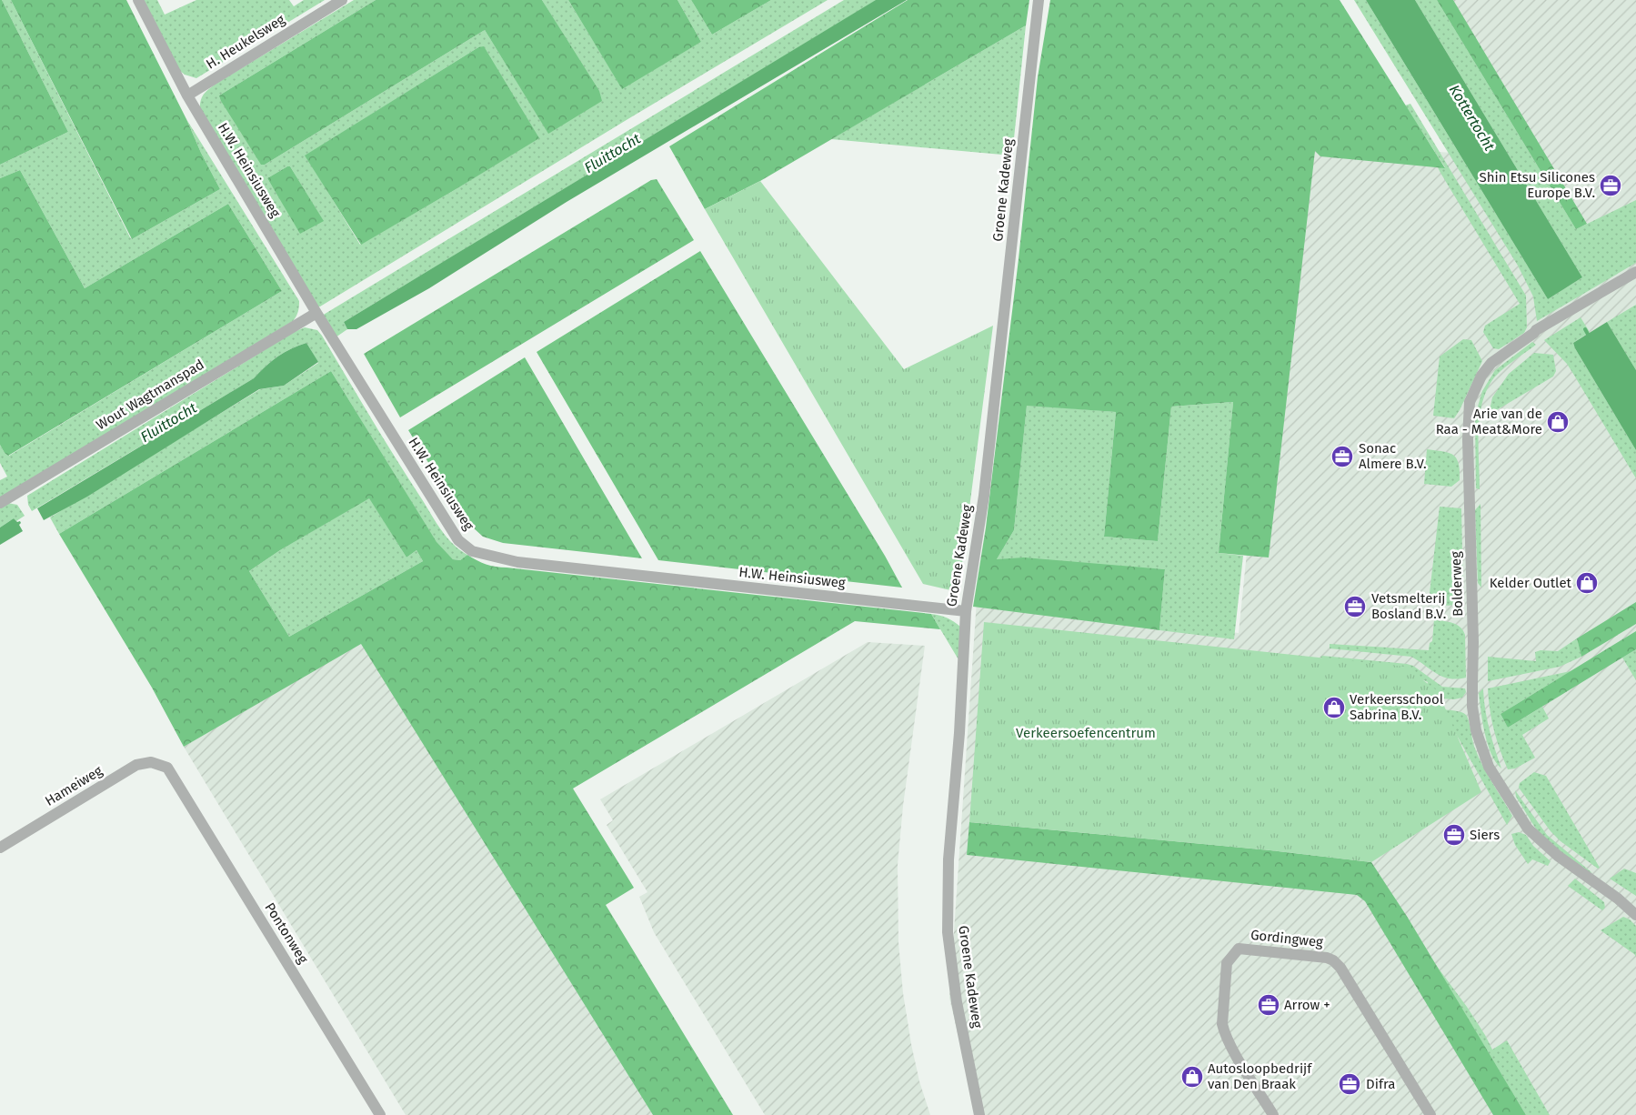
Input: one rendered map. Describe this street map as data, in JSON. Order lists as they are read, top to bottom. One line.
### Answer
{"streets":{"street":["H. Heukelsweg","H.W. Heinsiusweg","Groene Kadeweg","Wout Wagtmanspad","Bolderweg","Hameiweg","Pontonweg","Gordingweg"]},"crossings":[["H. Heukelsweg","H.W. Heinsiusweg"],["H.W. Heinsiusweg","Groene Kadeweg"],["H.W. Heinsiusweg","Wout Wagtmanspad"],["Hameiweg","Pontonweg"]],"water":["Kottertocht","Fluittocht"],"parks":["Verkeersoefencentrum"],"places":{"office":["Shin Etsu Silicones Europe B.V.","Sonac Almere B.V.","Vetsmelterij Bosland B.V.","Siers","Arrow +","Difra"],"shop":["Arie van de Raa - Meat&More","Kelder Outlet","Verkeersschool Sabrina B.V.","Autosloopbedrijf van Den Braak"]}}
